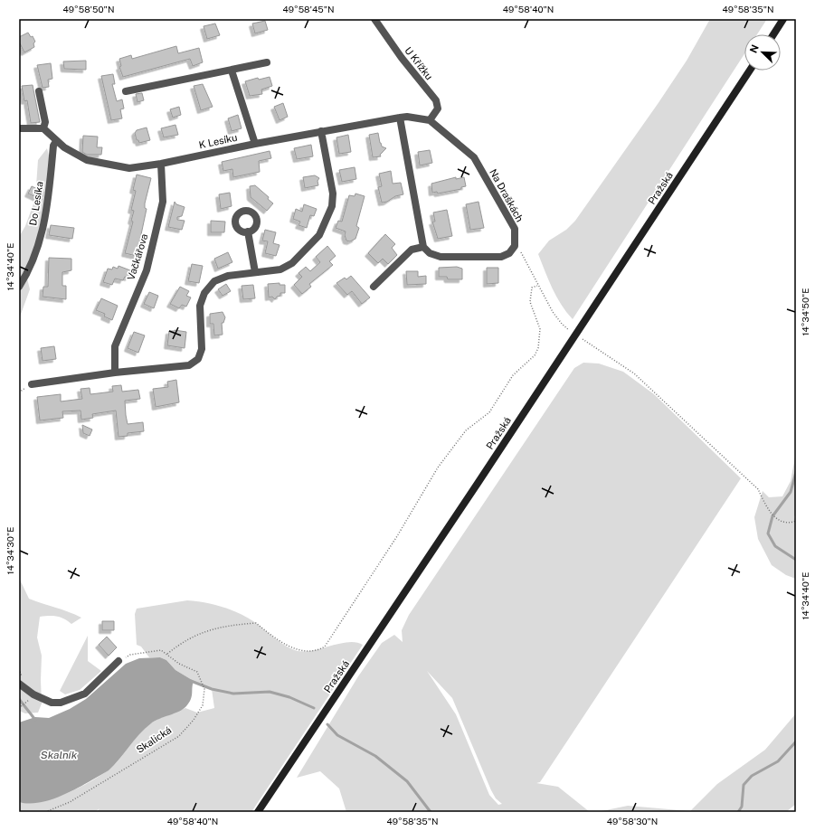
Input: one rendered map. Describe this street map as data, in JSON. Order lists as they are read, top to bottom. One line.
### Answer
{"streets":{"main road":["Pražská"],"street":["U Křížku","K Lesíku","Na Draškách","Do Lesíka","Vačkářova"],"path":["Skalická"]},"crossings":[["U Křížku","K Lesíku"],["U Křížku","Na Draškách"],["K Lesíku","Na Draškách"],["K Lesíku","Do Lesíka"],["K Lesíku","Vačkářova"]],"water":["Skalník"],"north":"top left","coordinates":["49°58'50\"N","49°58'45\"N","49°58'40\"N","49°58'35\"N","14°34'40\"E","14°34'50\"E","14°34'30\"E","49°58'30\"N"]}
